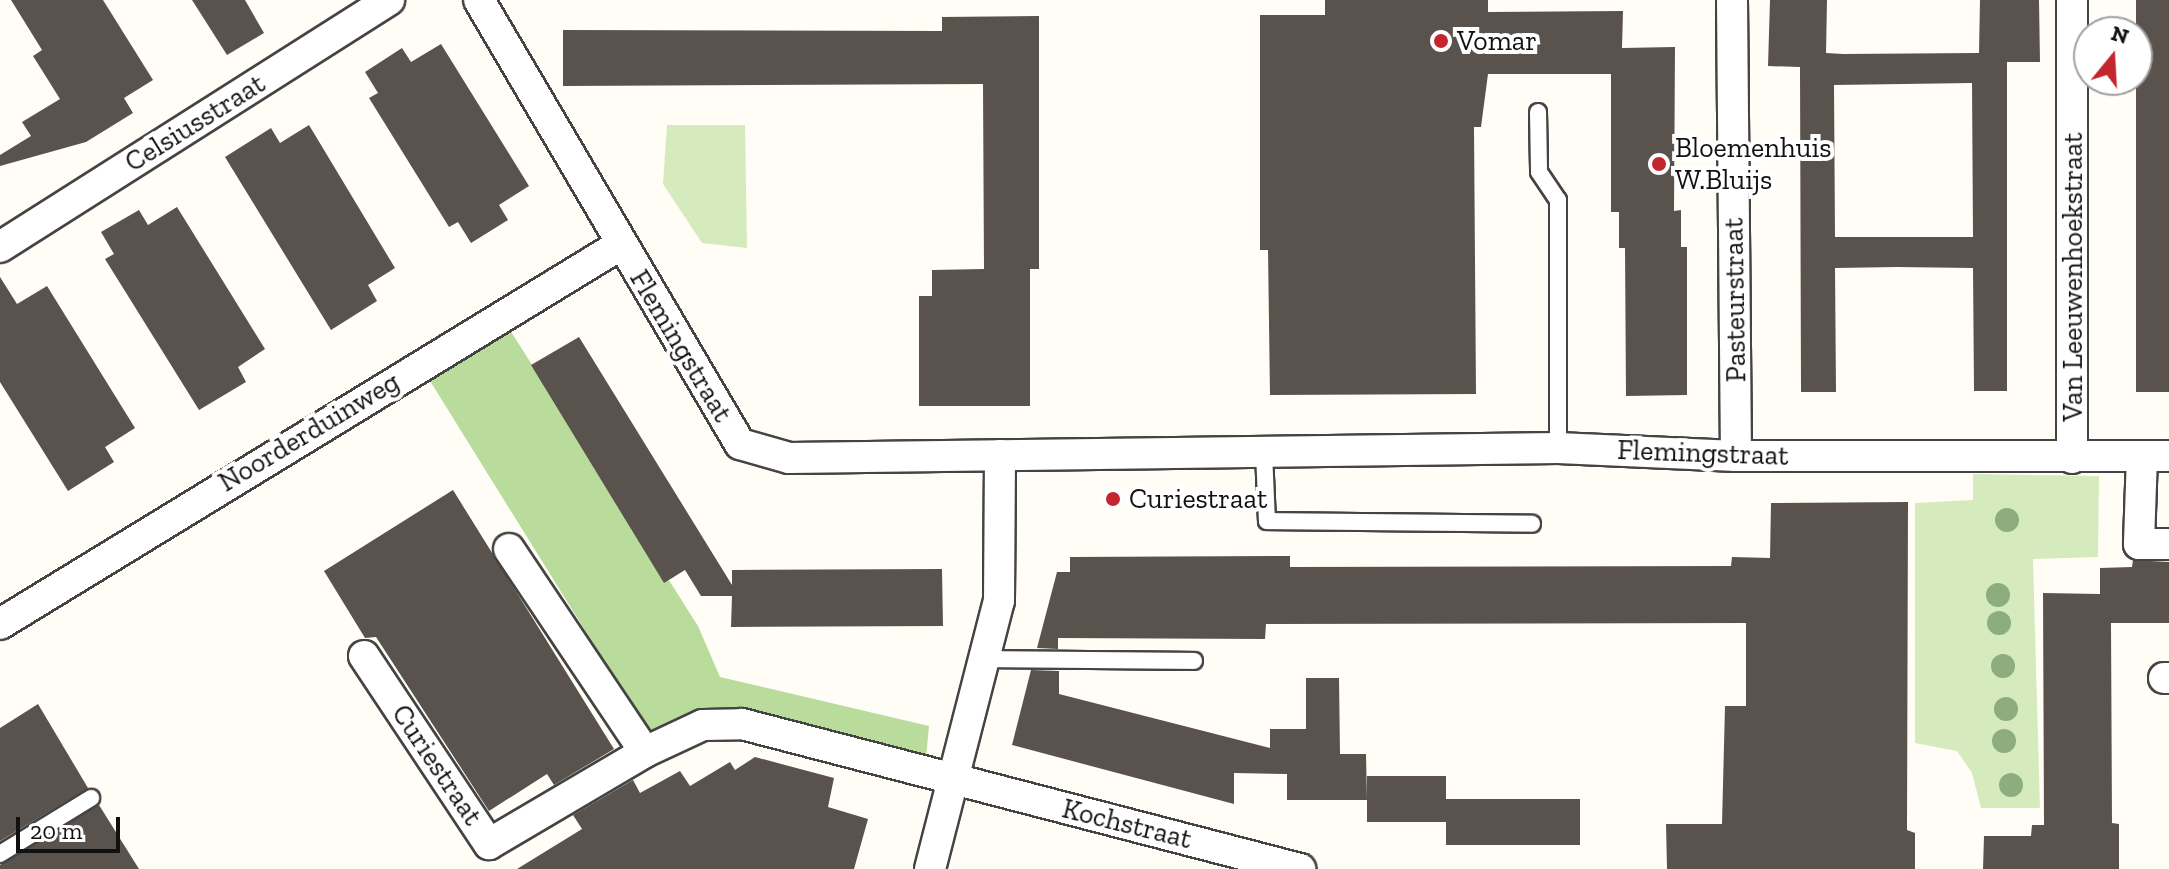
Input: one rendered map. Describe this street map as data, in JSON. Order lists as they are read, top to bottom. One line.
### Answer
{"streets":{"street":["Celsiusstraat","Van Leeuwenhoekstraat","Pasteurstraat","Flemingstraat","Noorderduinweg","Curiestraat","Kochstraat"]},"crossings":[["Van Leeuwenhoekstraat","Flemingstraat"],["Pasteurstraat","Flemingstraat"],["Flemingstraat","Noorderduinweg"],["Curiestraat","Kochstraat"]],"places":["Vomar","Bloemenhuis W.Bluijs","Curiestraat"],"scale_bar":"20 m","north":"top"}
